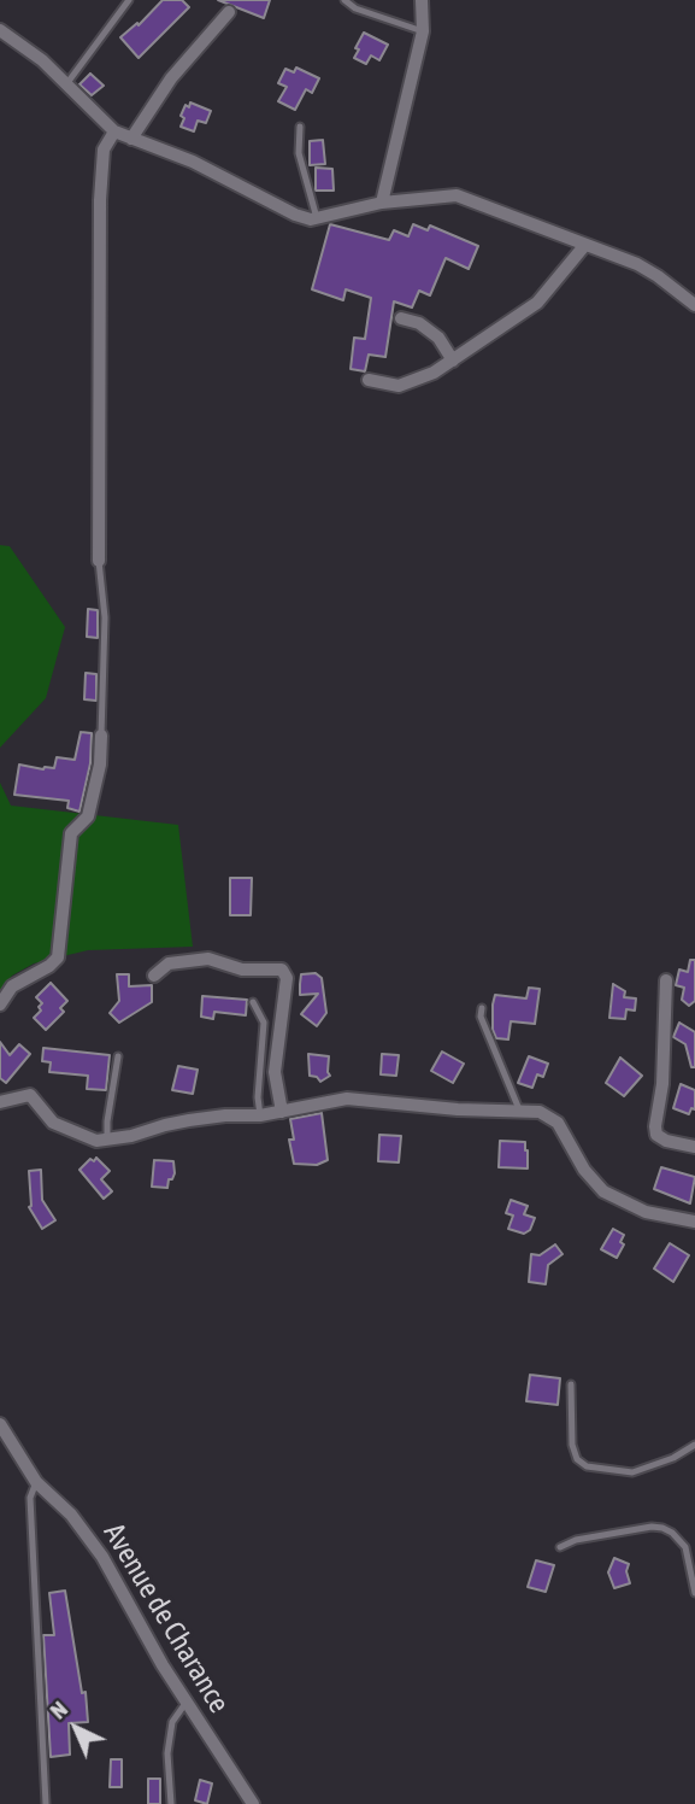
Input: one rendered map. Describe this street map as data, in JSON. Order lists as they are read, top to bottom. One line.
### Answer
{"streets":{"street":["Avenue de Charance"]},"north":"top left"}
